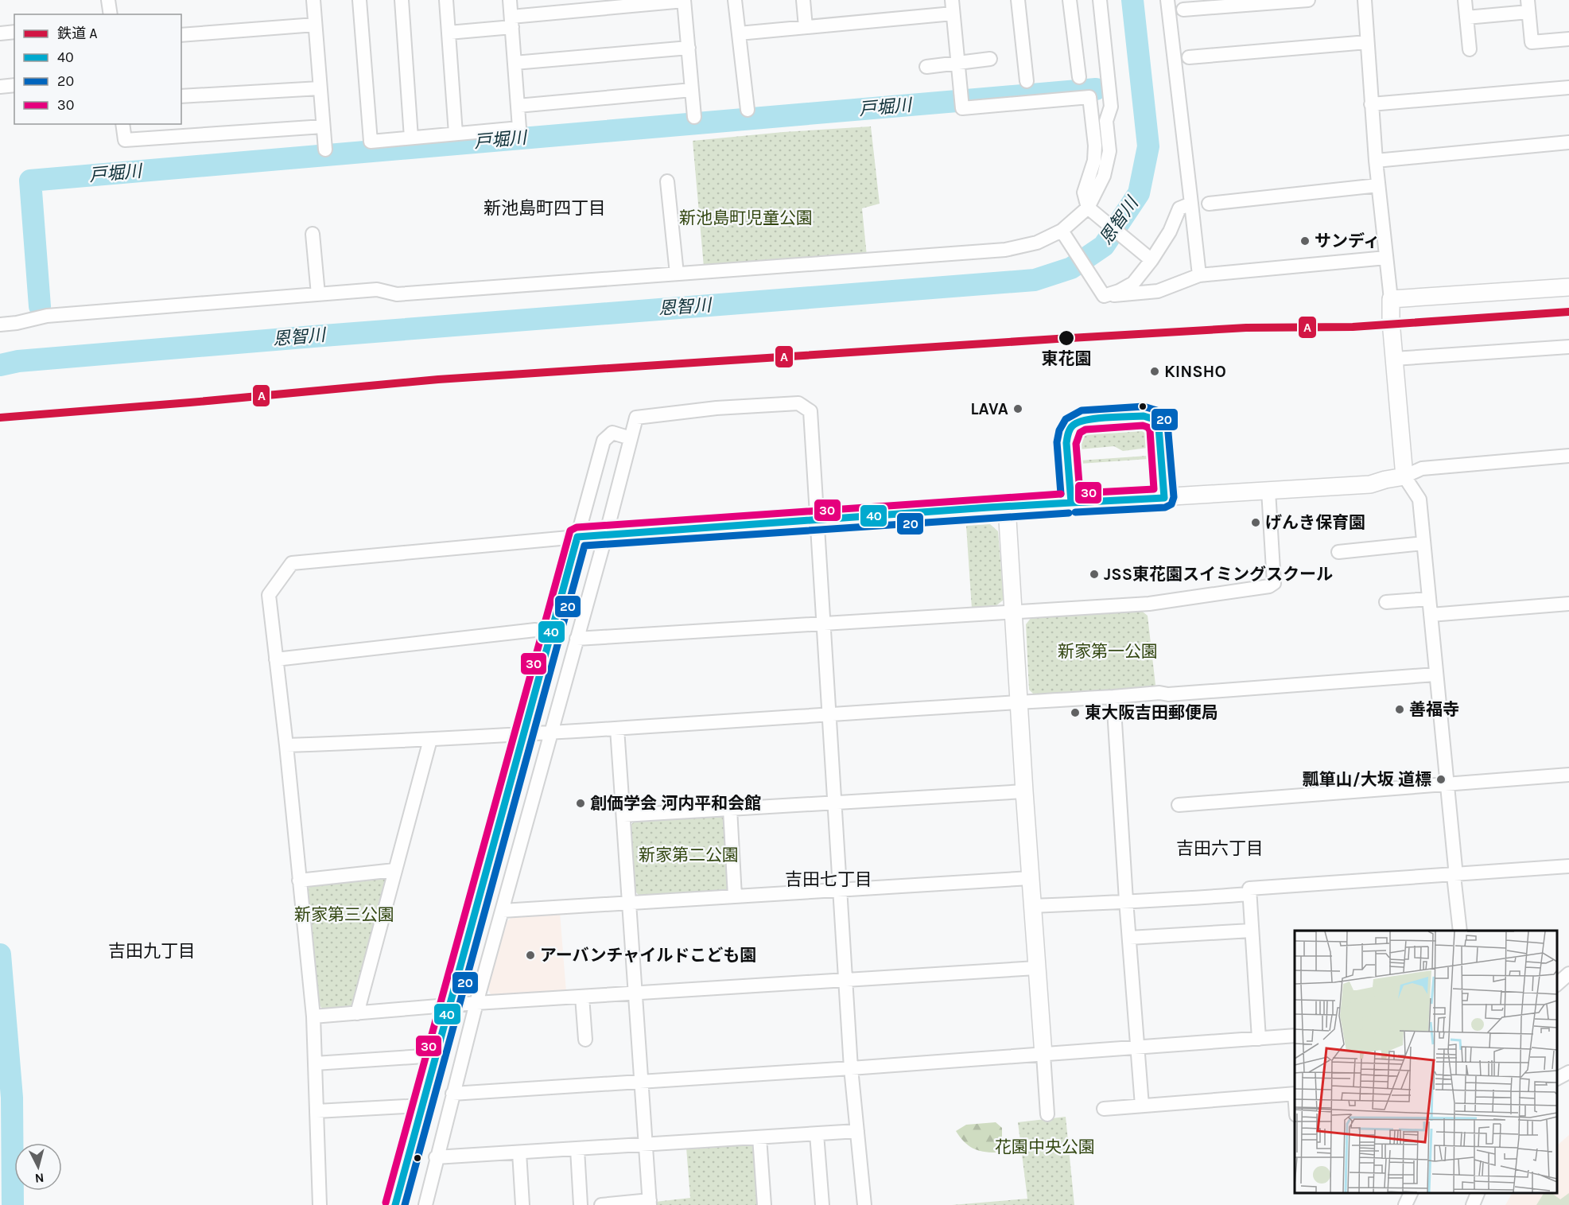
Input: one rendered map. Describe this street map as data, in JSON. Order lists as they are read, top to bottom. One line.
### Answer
{"districts":["新池島町四丁目","吉田六丁目","吉田七丁目","吉田九丁目"],"water":["戸堀川","恩智川"],"parks":["新池島町児童公園","新家第一公園","新家第二公園","新家第三公園","花園中央公園"],"places":["サンディ","東花園","KINSHO","LAVA","げんき保育園","JSS東花園スイミングスクール","善福寺","東大阪吉田郵便局","瓢箪山/大坂 道標","創価学会 河内平和会館","アーバンチャイルドこども園"],"lines":["rail line A","transit line 20","transit line 40","transit line 30"],"legend":["鉄道 A","40","20","30"],"north":"bottom"}
